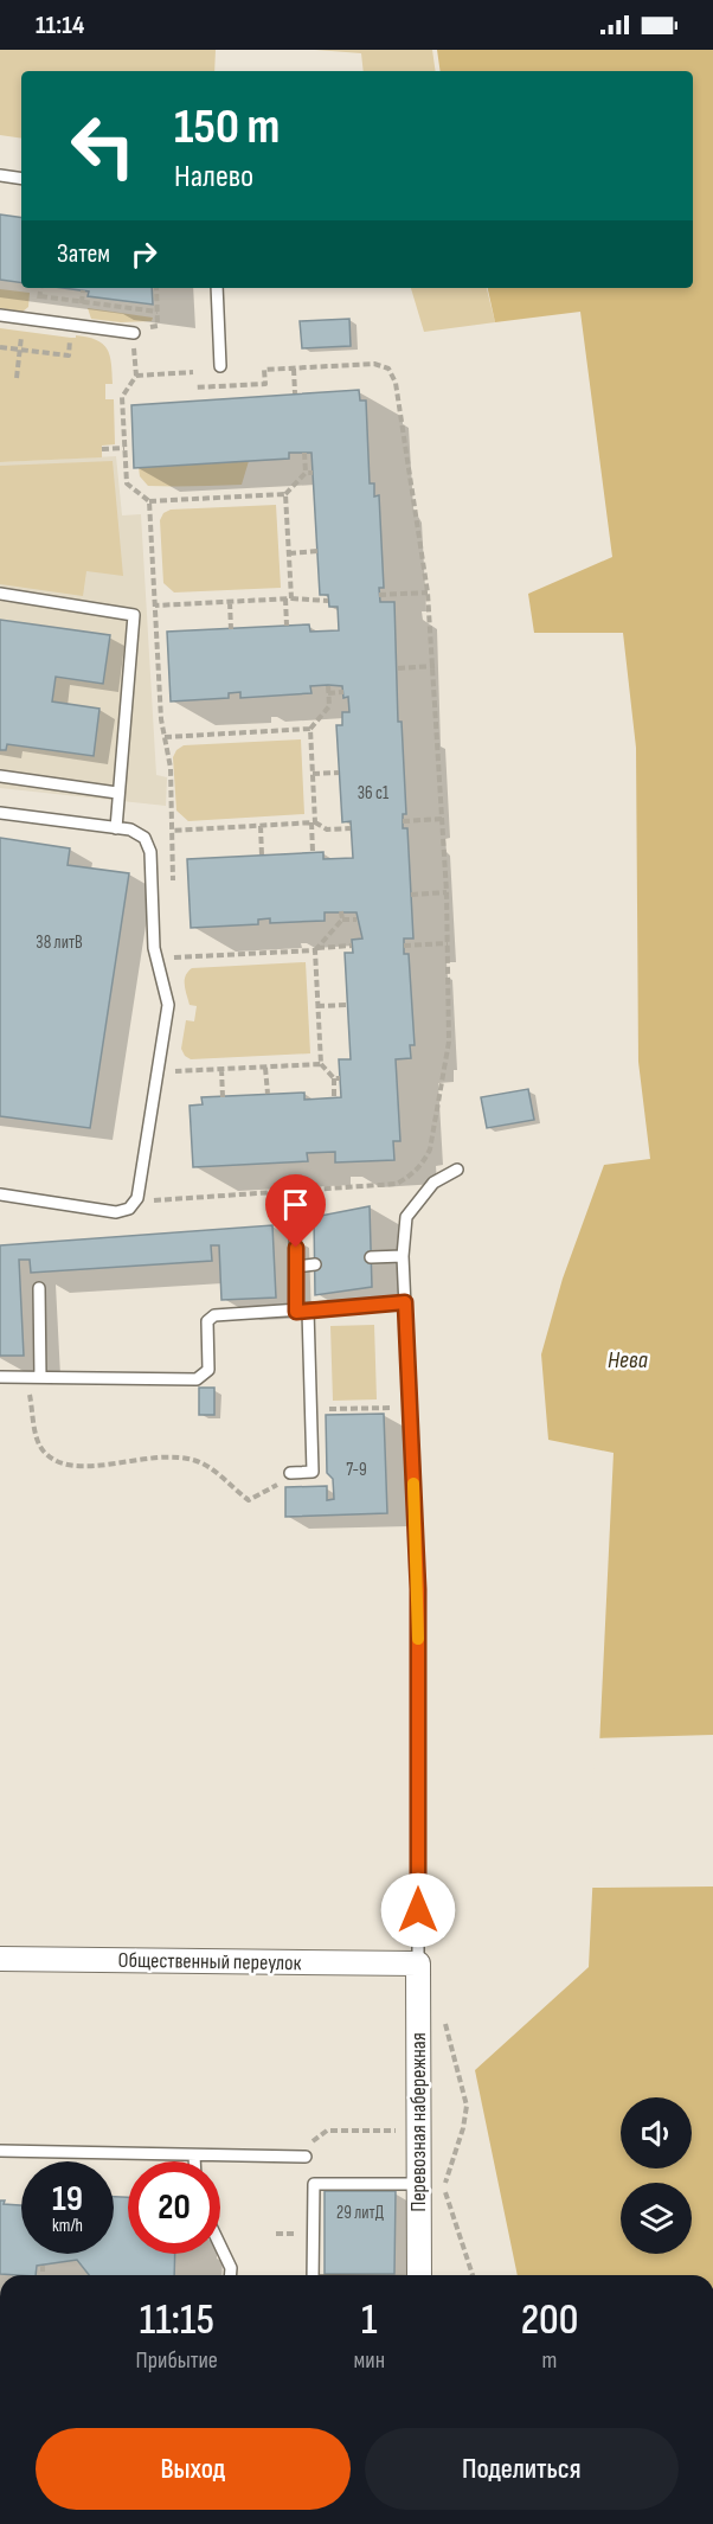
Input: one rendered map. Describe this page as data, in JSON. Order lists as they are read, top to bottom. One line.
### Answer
{"streets":{"street":["Общественный переулок","Перевозная набережная"]},"crossings":[["Общественный переулок","Перевозная набережная"]],"water":["Нева"],"house_numbers":["36 с1","38 литВ","7-9","29 литД"],"page":{"status":"11:14","turn":["150 m","Налево"],"then":"Затем","speed":"19 km/h","limit":"20","eta":["11:15","Прибытие","1","мин","200","m"],"buttons":["Выход","Поделиться"]}}
